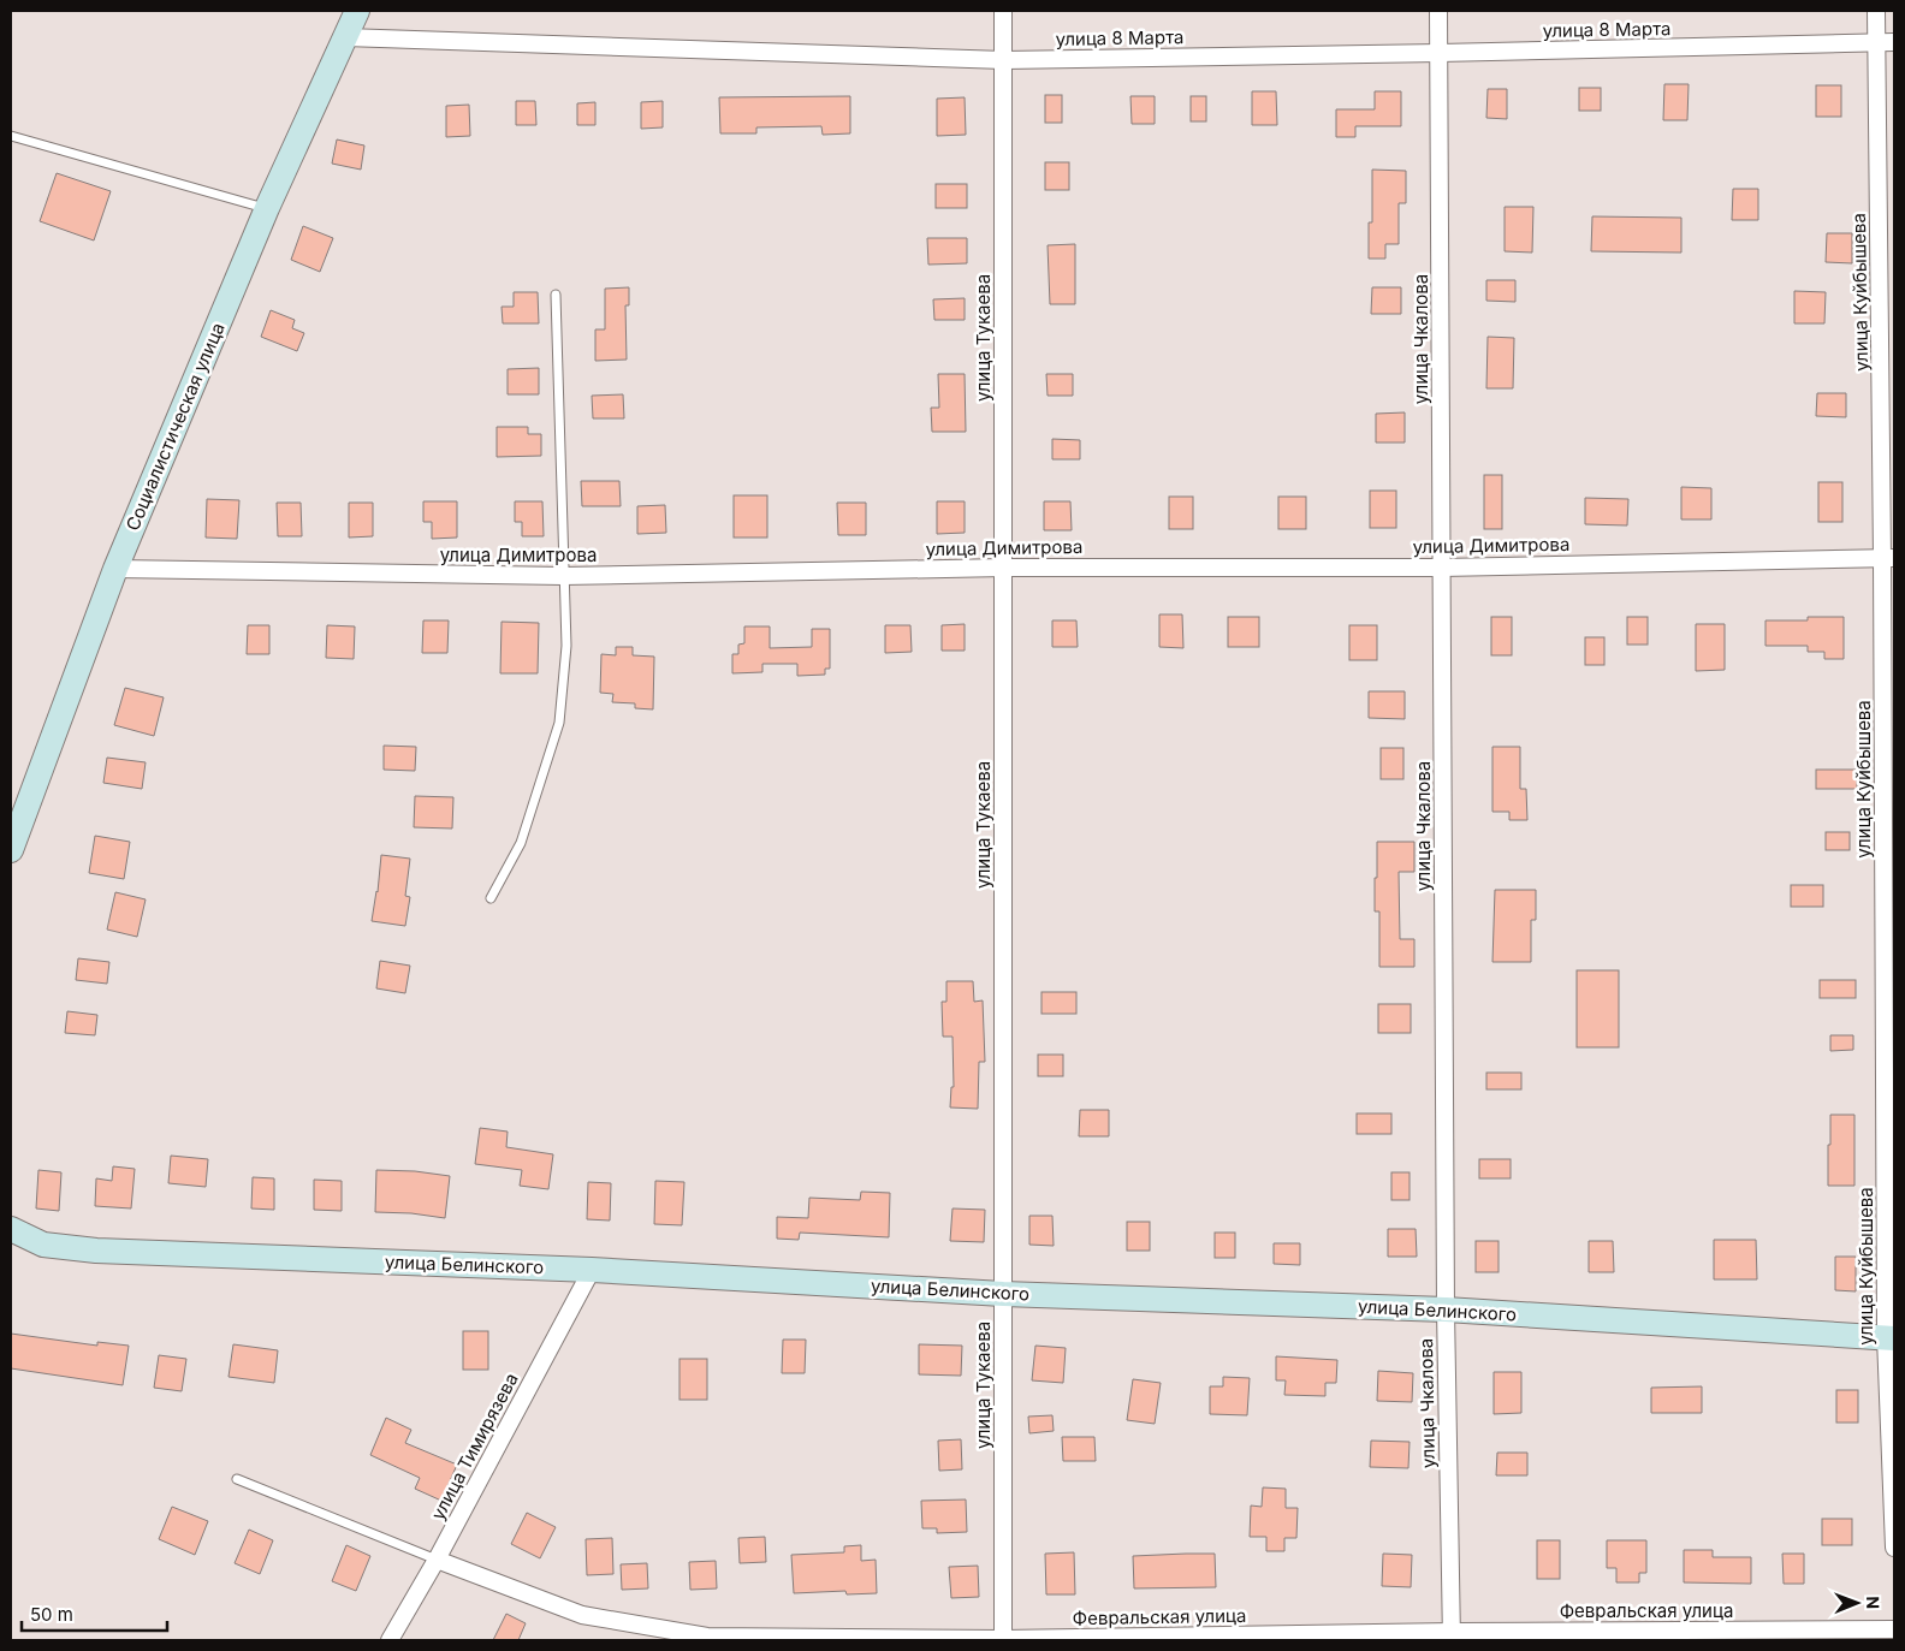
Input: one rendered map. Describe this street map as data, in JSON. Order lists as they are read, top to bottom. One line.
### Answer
{"streets":{"street":["улица 8 Марта","улица Куйбышева","улица Тукаева","улица Чкалова","Социалистическая улица","улица Димитрова","улица Белинского","улица Тимирязева","Февральская улица"]},"crossings":[["улица 8 Марта","улица Куйбышева"],["улица 8 Марта","улица Тукаева"],["улица 8 Марта","улица Чкалова"],["улица 8 Марта","Социалистическая улица"],["улица Куйбышева","улица Димитрова"],["улица Куйбышева","улица Белинского"],["улица Тукаева","улица Димитрова"],["улица Тукаева","улица Белинского"],["улица Тукаева","Февральская улица"],["улица Чкалова","улица Димитрова"],["улица Чкалова","улица Белинского"],["улица Чкалова","Февральская улица"],["Социалистическая улица","улица Димитрова"],["улица Белинского","улица Тимирязева"],["улица Тимирязева","Февральская улица"]],"scale_bar":"50 m","north":"right"}
